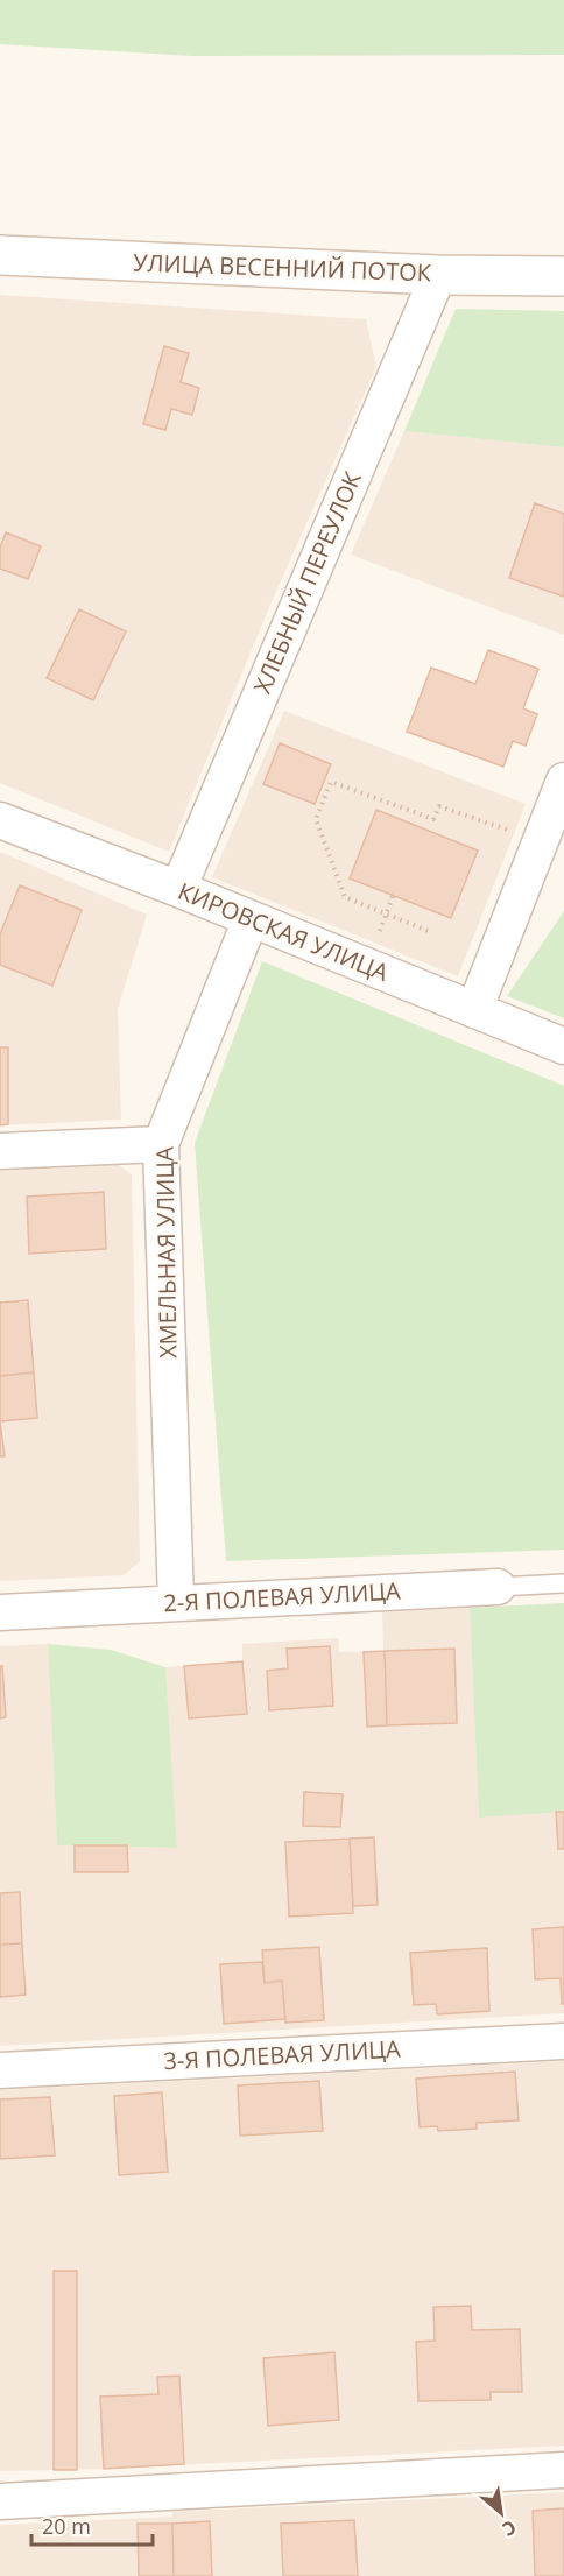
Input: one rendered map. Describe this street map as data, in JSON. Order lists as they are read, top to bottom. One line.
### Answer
{"streets":{"street":["УЛИЦА ВЕСЕННИЙ ПОТОК","ХЛЕБНЫЙ ПЕРЕУЛОК","КИРОВСКАЯ УЛИЦА","ХМЕЛЬНАЯ УЛИЦА","2-Я ПОЛЕВАЯ УЛИЦА","3-Я ПОЛЕВАЯ УЛИЦА"]},"crossings":[["УЛИЦА ВЕСЕННИЙ ПОТОК","ХЛЕБНЫЙ ПЕРЕУЛОК"],["ХЛЕБНЫЙ ПЕРЕУЛОК","КИРОВСКАЯ УЛИЦА"],["КИРОВСКАЯ УЛИЦА","ХМЕЛЬНАЯ УЛИЦА"],["ХМЕЛЬНАЯ УЛИЦА","2-Я ПОЛЕВАЯ УЛИЦА"]],"scale_bar":"20 m","north":"bottom right"}
